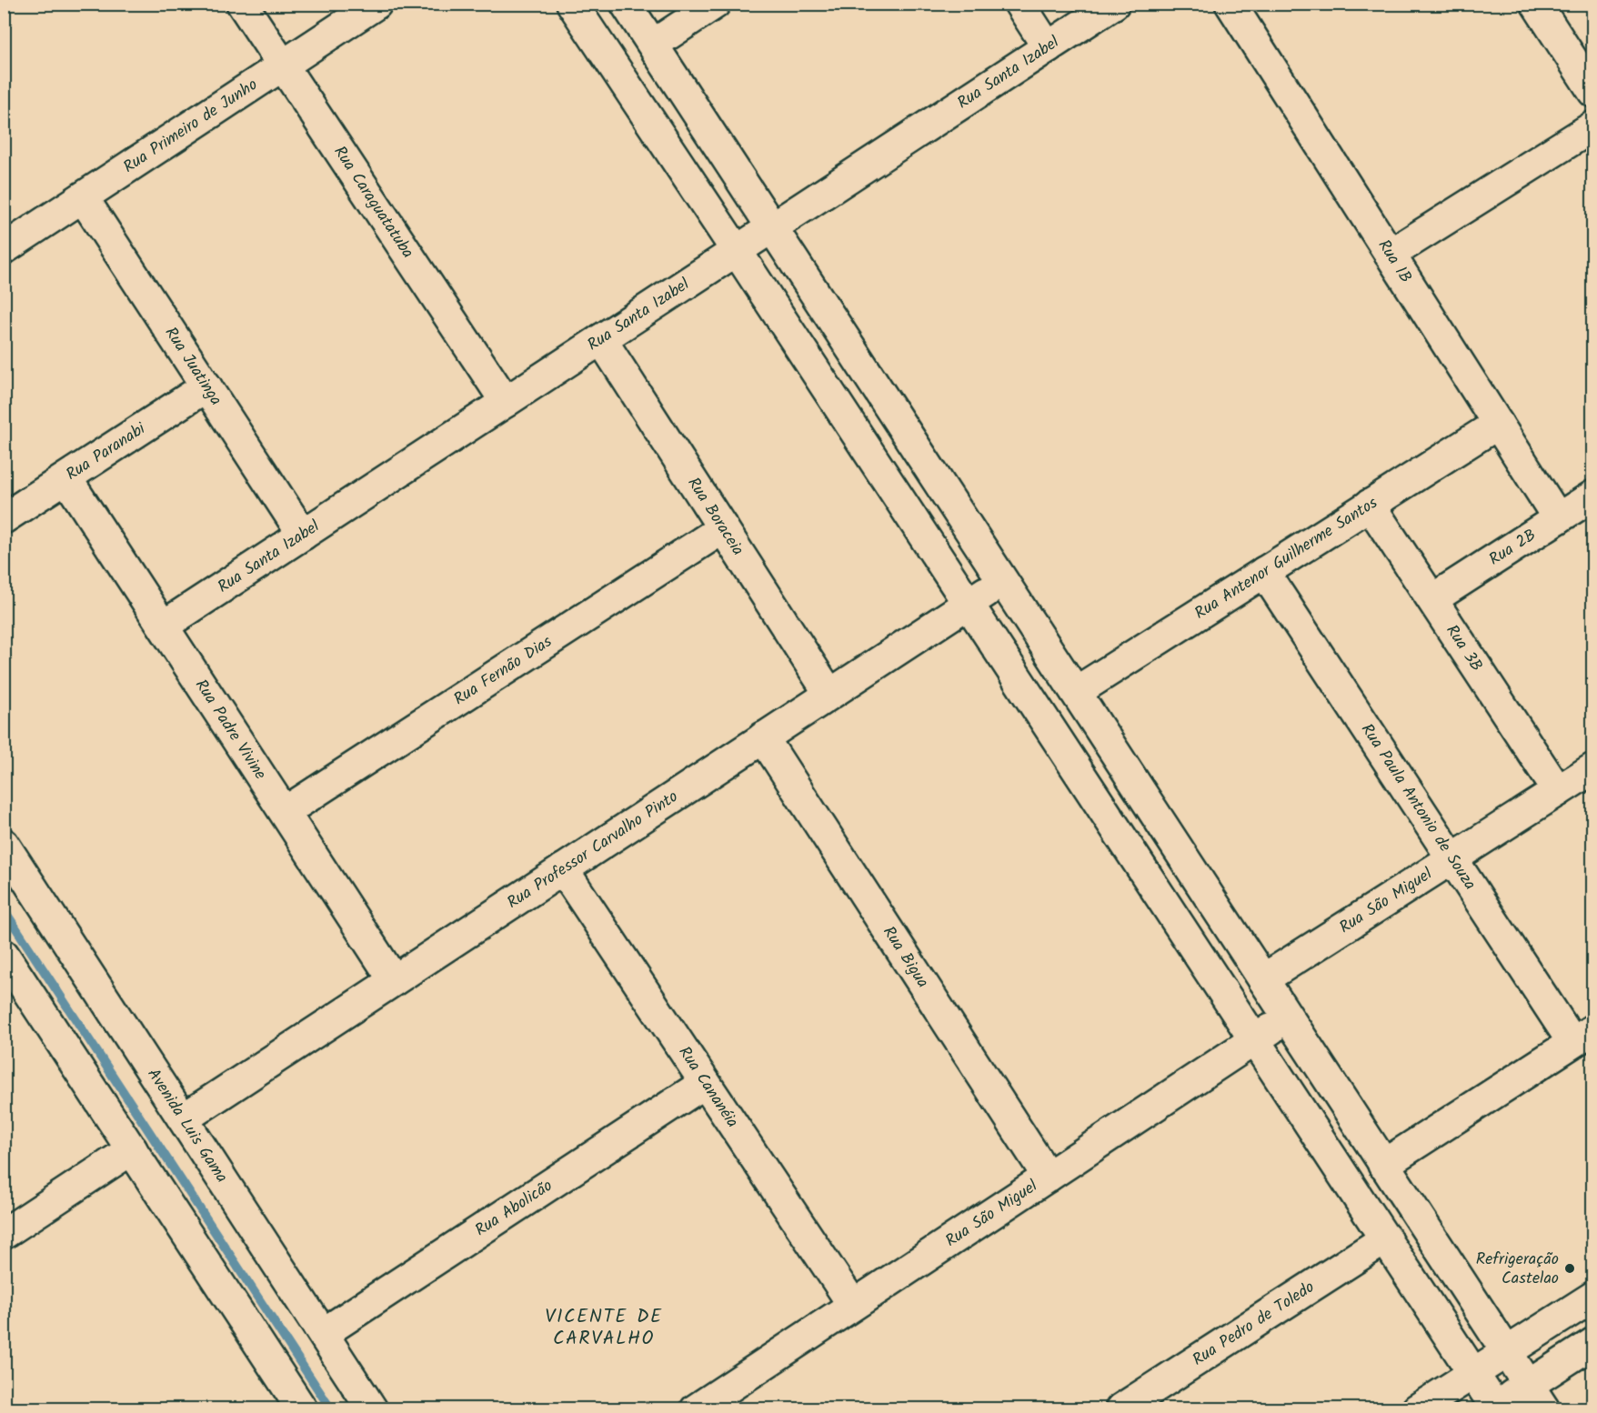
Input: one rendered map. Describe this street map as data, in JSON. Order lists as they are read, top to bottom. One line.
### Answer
{"streets":{"street":["Rua Santa Izabel","Rua Primeiro de Junho","Rua Caraguatatuba","Rua 1B","Rua Juatinga","Rua Paranabi","Rua Boraceia","Rua 2B","Rua Antenor Guilherme Santos","Rua 3B","Rua Fernão Dias","Rua Padre Vivine","Rua Paula Antonio de Souza","Rua Professor Carvalho Pinto","Rua São Miguel","Rua Bigua","Rua Cananéia","Avenida Luis Gama","Rua Abolicão","Rua Pedro de Toledo"]},"crossings":[["Rua Santa Izabel","Rua Caraguatatuba"],["Rua Santa Izabel","Rua Juatinga"],["Rua Santa Izabel","Rua Boraceia"],["Rua Santa Izabel","Rua Padre Vivine"],["Rua Primeiro de Junho","Rua Caraguatatuba"],["Rua Primeiro de Junho","Rua Juatinga"],["Rua 1B","Rua 2B"],["Rua 1B","Rua Antenor Guilherme Santos"],["Rua Juatinga","Rua Paranabi"],["Rua Paranabi","Rua Padre Vivine"],["Rua Boraceia","Rua Fernão Dias"],["Rua Boraceia","Rua Professor Carvalho Pinto"],["Rua 2B","Rua 3B"],["Rua Antenor Guilherme Santos","Rua 3B"],["Rua Antenor Guilherme Santos","Rua Paula Antonio de Souza"],["Rua 3B","Rua São Miguel"],["Rua Fernão Dias","Rua Padre Vivine"],["Rua Padre Vivine","Rua Professor Carvalho Pinto"],["Rua Paula Antonio de Souza","Rua São Miguel"],["Rua Professor Carvalho Pinto","Rua Bigua"],["Rua Professor Carvalho Pinto","Rua Cananéia"],["Rua Professor Carvalho Pinto","Avenida Luis Gama"],["Rua São Miguel","Rua Bigua"],["Rua São Miguel","Rua Cananéia"],["Rua Cananéia","Rua Abolicão"],["Avenida Luis Gama","Rua Abolicão"]],"districts":["VICENTE DE CARVALHO"],"places":["Refrigeração Castelao"]}
